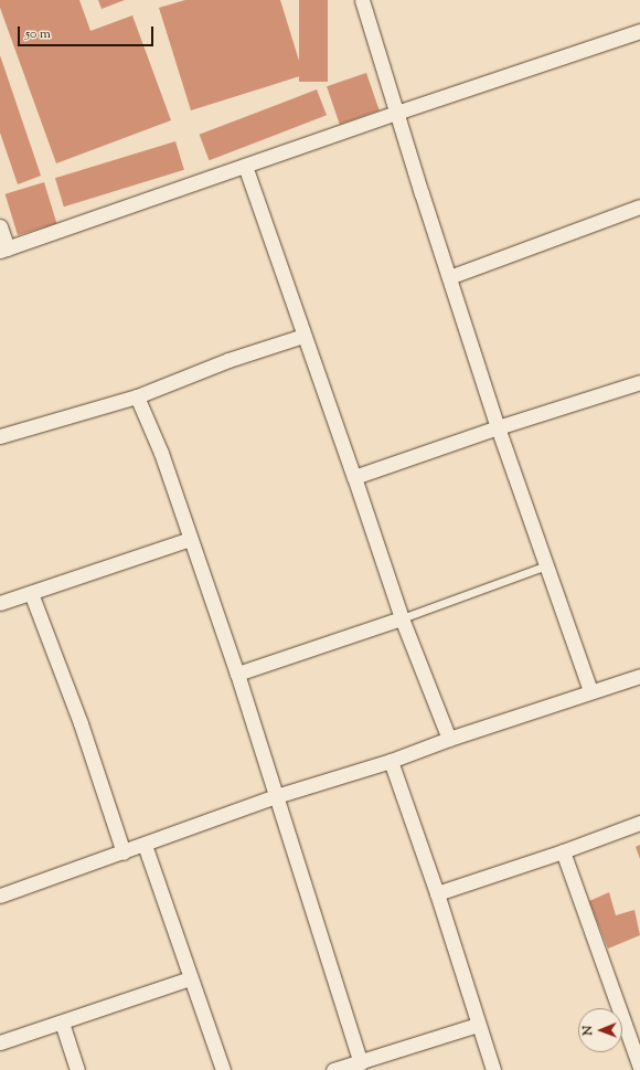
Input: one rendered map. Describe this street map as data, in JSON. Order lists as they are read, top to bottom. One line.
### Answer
{"scale_bar":"50 m","north":"left"}
